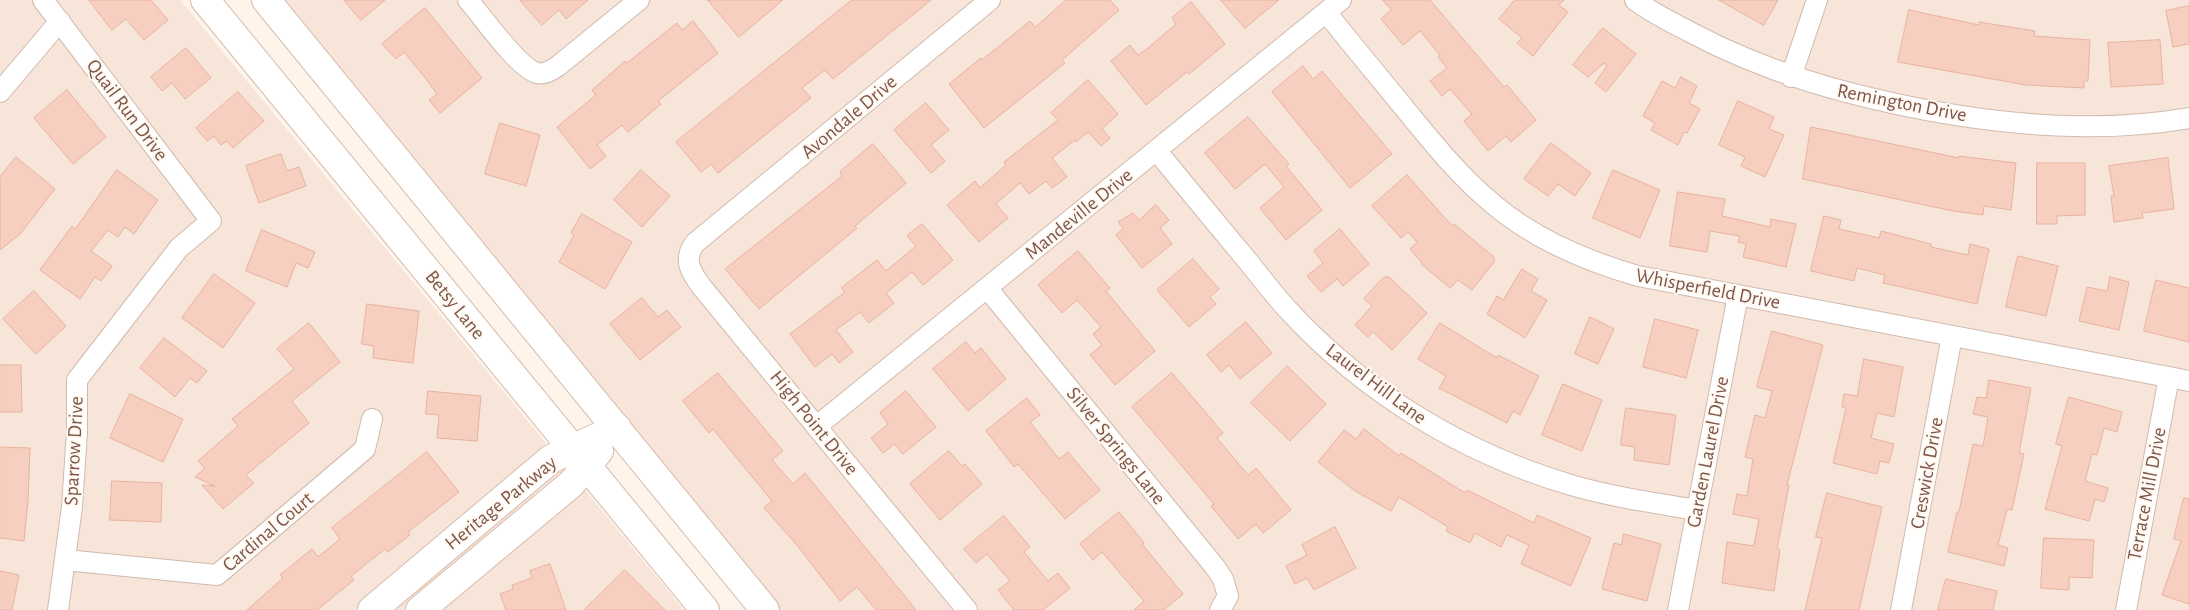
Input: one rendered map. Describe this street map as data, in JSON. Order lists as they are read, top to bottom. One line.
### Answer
{"streets":{"main road":["Betsy Lane","Heritage Parkway"],"street":["Remington Drive","Quail Run Drive","Avondale Drive","Mandeville Drive","Whisperfield Drive","Laurel Hill Lane","High Point Drive","Silver Springs Lane","Sparrow Drive","Garden Laurel Drive","Creswick Drive","Terrace Mill Drive","Cardinal Court"]},"crossings":[["Quail Run Drive","Sparrow Drive"],["Avondale Drive","High Point Drive"],["Mandeville Drive","Whisperfield Drive"],["Mandeville Drive","Laurel Hill Lane"],["Mandeville Drive","High Point Drive"],["Mandeville Drive","Silver Springs Lane"],["Whisperfield Drive","Garden Laurel Drive"],["Whisperfield Drive","Creswick Drive"],["Whisperfield Drive","Terrace Mill Drive"],["Betsy Lane","Heritage Parkway"],["Laurel Hill Lane","Garden Laurel Drive"],["Sparrow Drive","Cardinal Court"]]}
